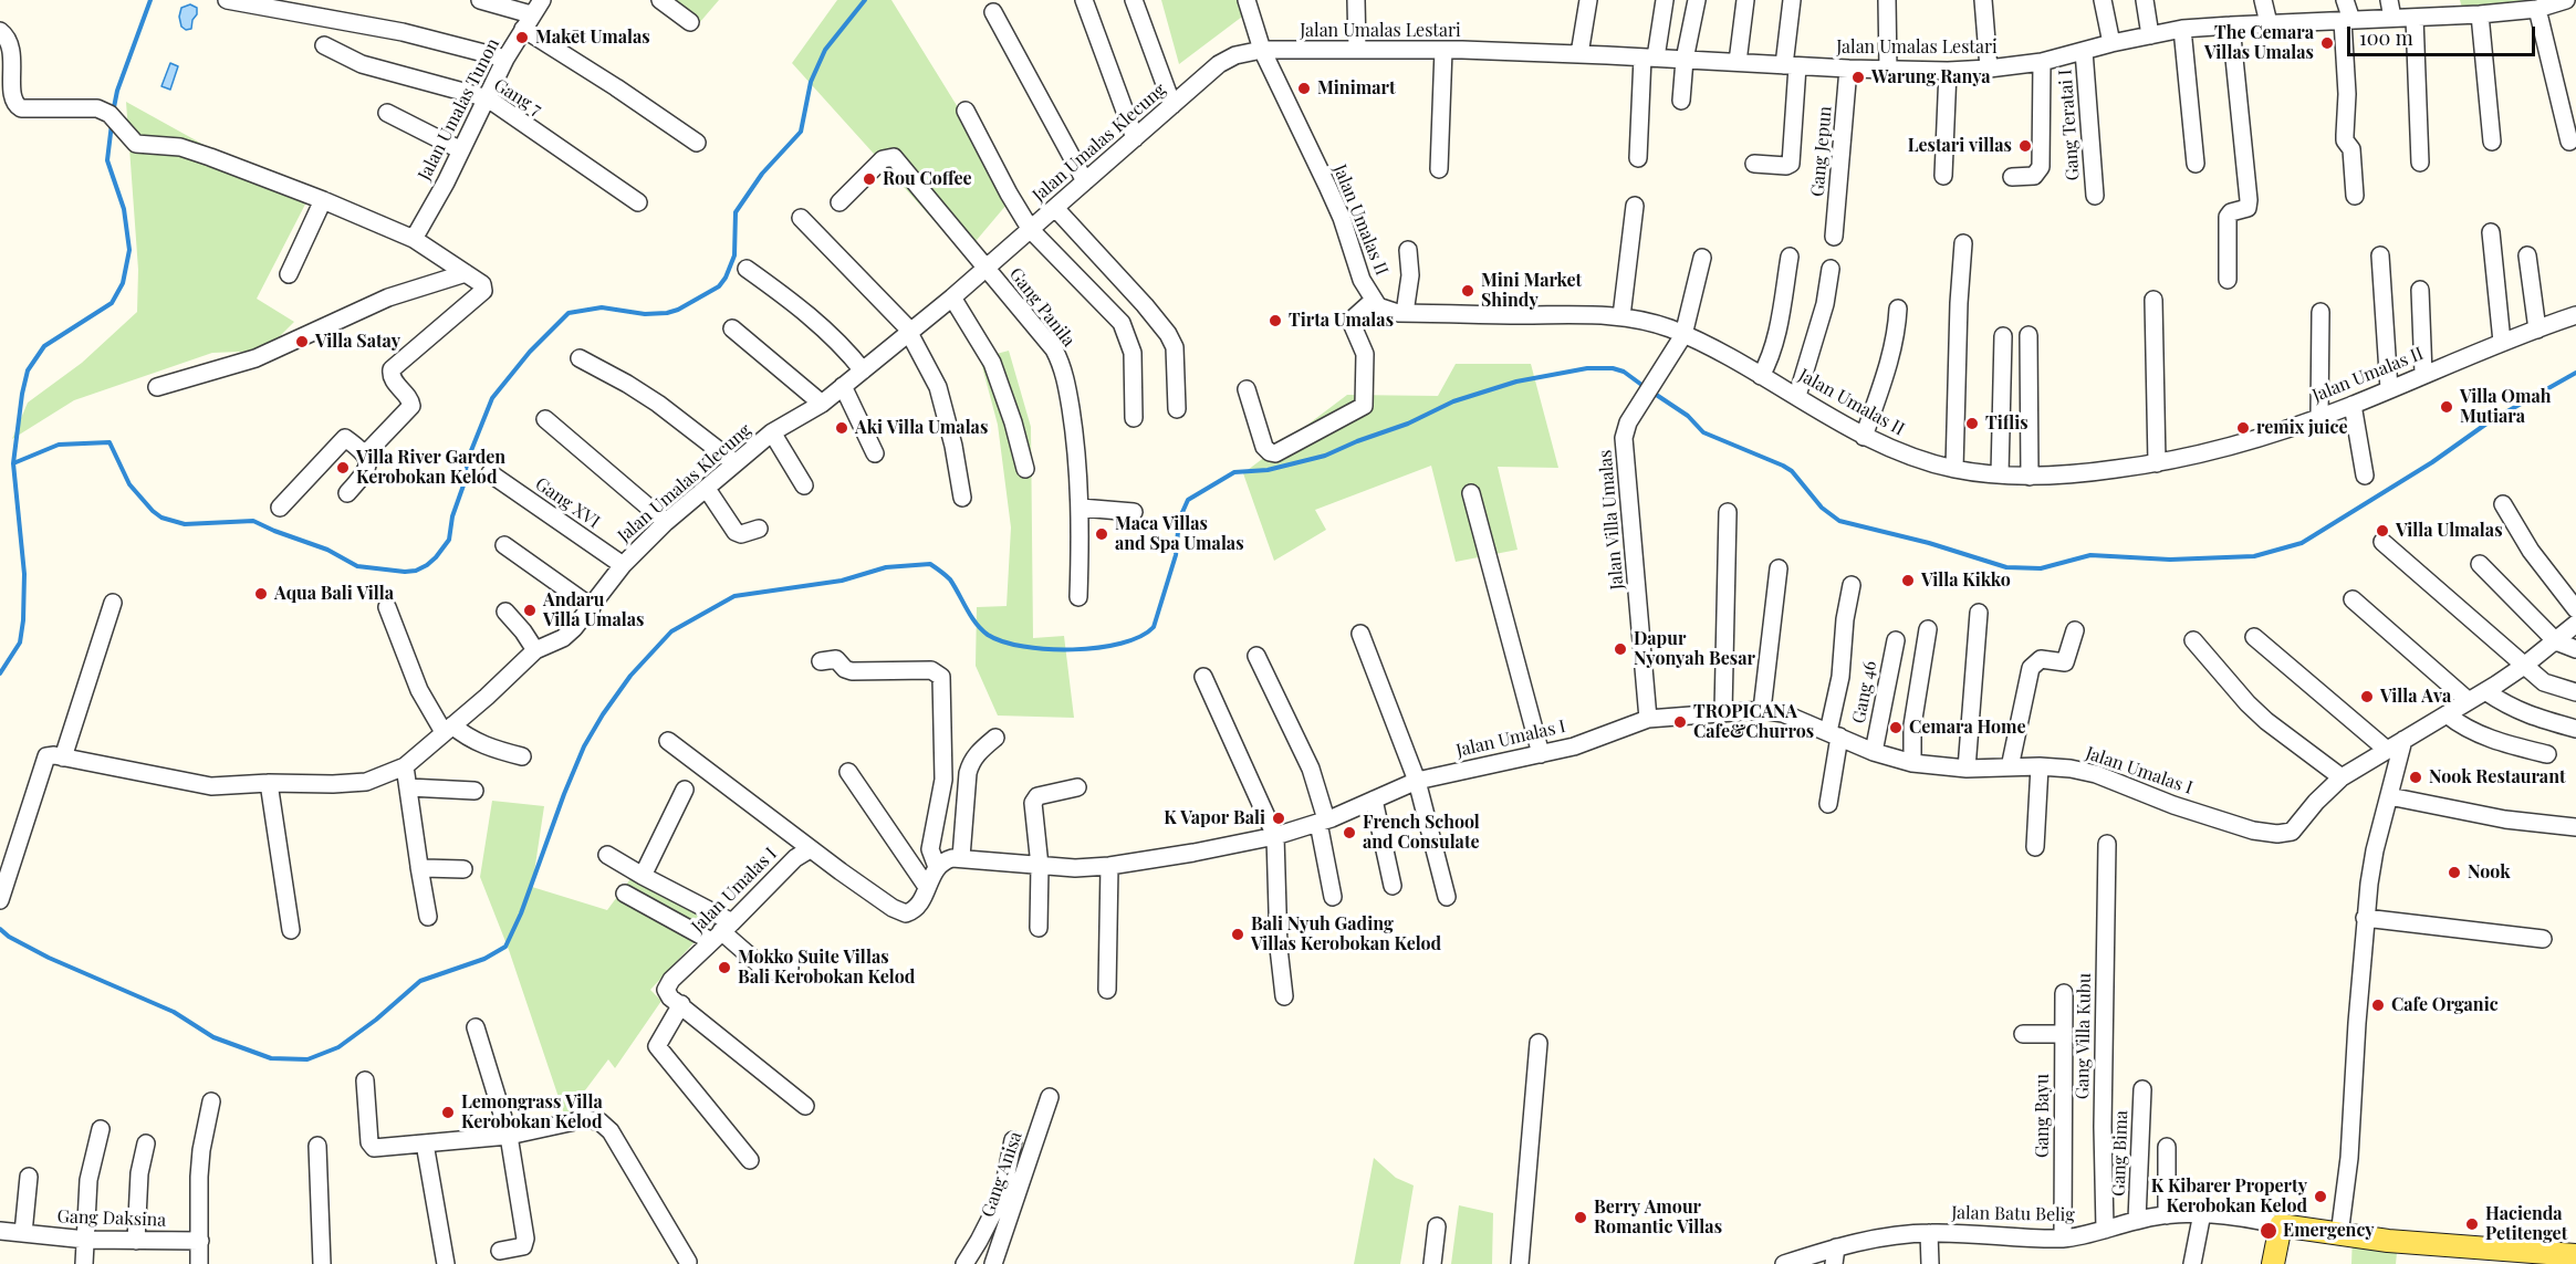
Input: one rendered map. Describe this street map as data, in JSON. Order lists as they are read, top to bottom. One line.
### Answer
{"streets":{"street":["Jalan Umalas Lestari","Gang 7","Jalan Umalas Tunon","Gang Teratai I","Jalan Umalas Klecung","Gang Jepun","Jalan Umalas II","Gang Panila","Gang XVI","Jalan Villa Umalas","Gang 46","Jalan Umalas I","Gang Villa Kubu","Gang Bayu","Gang Bima","Gang Anisa","Jalan Batu Belig","Gang Daksina"]},"crossings":[["Jalan Umalas Lestari","Gang Teratai I"],["Jalan Umalas Lestari","Jalan Umalas Klecung"],["Jalan Umalas Lestari","Gang Jepun"],["Jalan Umalas Lestari","Jalan Umalas II"],["Gang 7","Jalan Umalas Tunon"],["Jalan Umalas Klecung","Jalan Umalas II"],["Jalan Umalas Klecung","Gang Panila"],["Jalan Umalas Klecung","Gang XVI"],["Jalan Umalas II","Jalan Villa Umalas"],["Jalan Villa Umalas","Jalan Umalas I"],["Gang 46","Jalan Umalas I"],["Gang Villa Kubu","Jalan Batu Belig"],["Gang Bayu","Jalan Batu Belig"],["Gang Bima","Jalan Batu Belig"]],"places":["Makēt Umalas","The Cemara Villas Umalas","Warung Ranya","Minimart","Lestari villas","Rou Coffee","Mini Market Shindy","Tirta Umalas","Villa Satay","Villa Omah Mutiara","Tiflis","Aki Villa Umalas","remix juice","Villa River Garden Kerobokan Kelod","Villa Ulmalas","Maca Villas and Spa Umalas","Villa Kikko","Aqua Bali Villa","Andaru Villa Umalas","Dapur Nyonyah Besar","Villa Ava","TROPICANA Cafe&Churros","Cemara Home","Nook Restaurant","K Vapor Bali","French School and Consulate","Nook","Bali Nyuh Gading Villas Kerobokan Kelod","Mokko Suite Villas Bali Kerobokan Kelod","Cafe Organic","Lemongrass Villa Kerobokan Kelod","K Kibarer Property Kerobokan Kelod","Berry Amour Romantic Villas","Hacienda Petitenget","Emergency"],"scale_bar":"100 m"}
